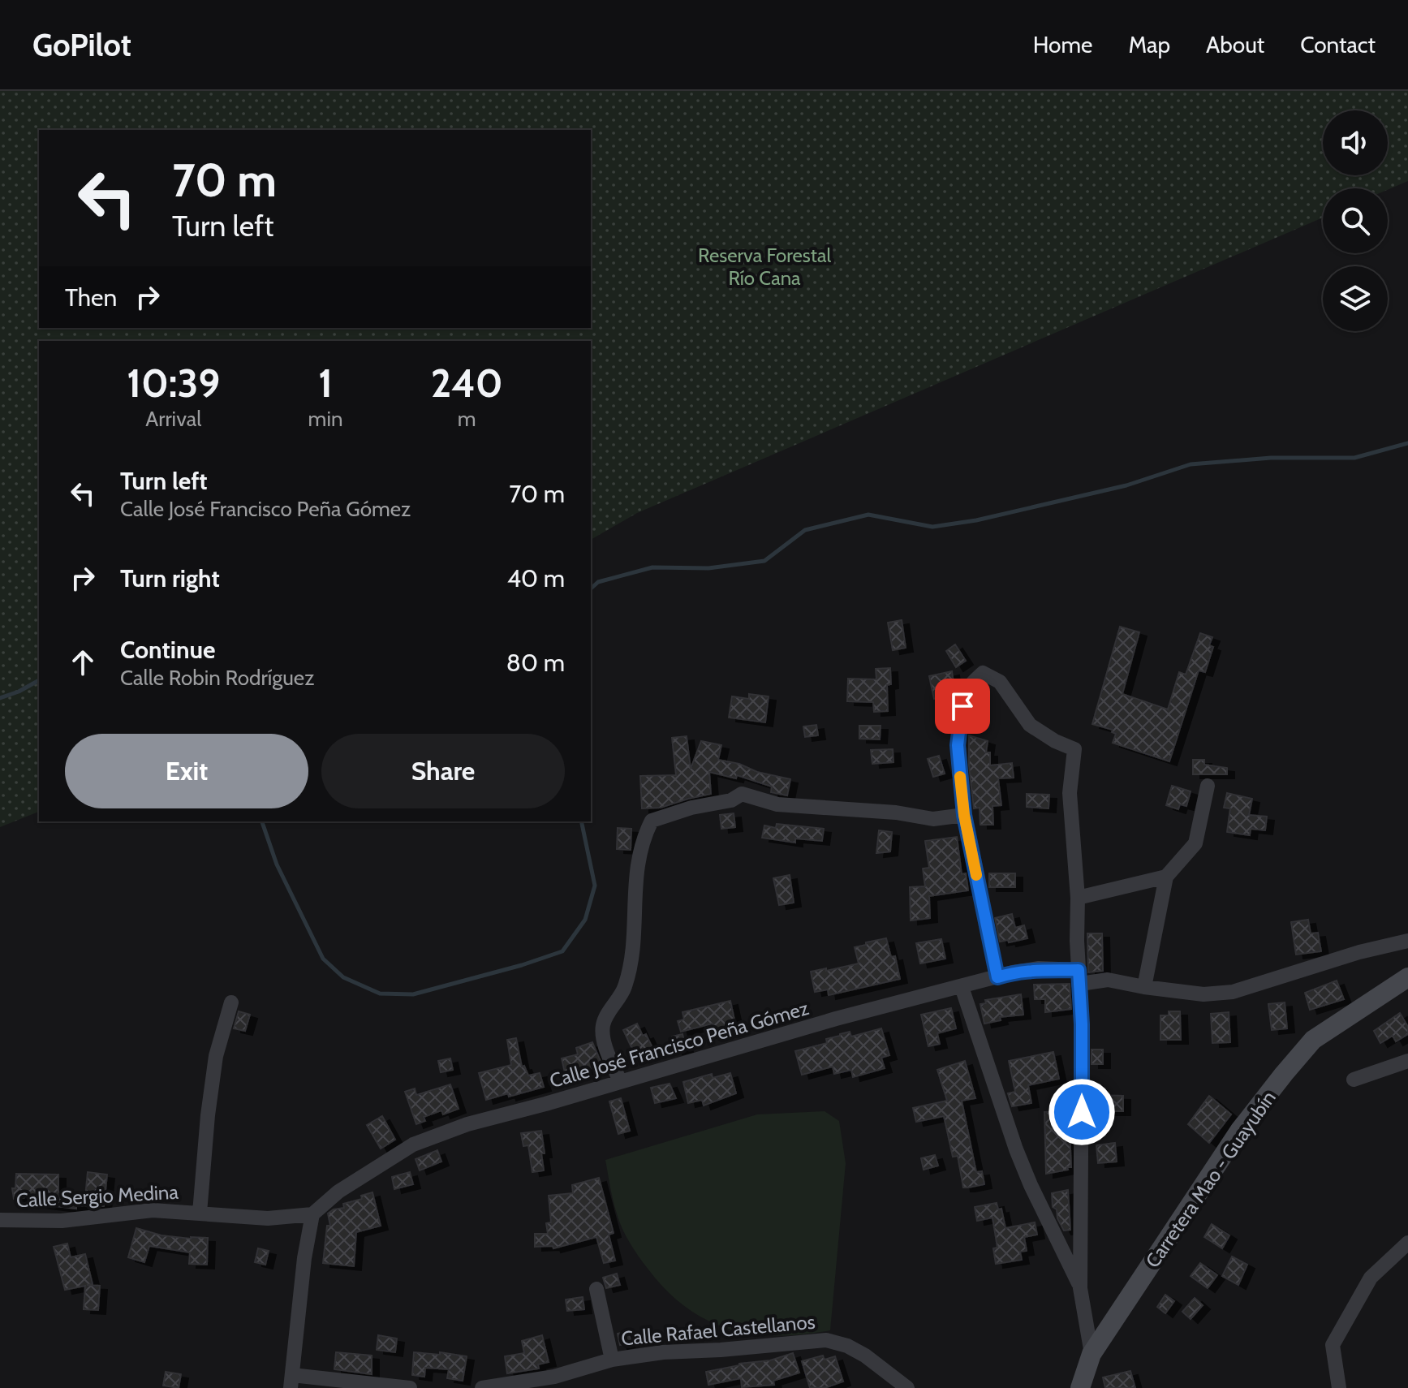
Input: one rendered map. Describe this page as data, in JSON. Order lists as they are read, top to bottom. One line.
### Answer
{"streets":{"main road":["Carretera Mao - Guayubín"],"street":["Calle José Francisco Peña Gómez","Calle Sergio Medina","Calle Rafael Castellanos"]},"crossings":[["Calle José Francisco Peña Gómez","Calle Sergio Medina"]],"parks":["Reserva Forestal Río Cana"],"page":{"header":"GoPilot","nav":["Home","Map","About","Contact"],"turn":["70 m","Turn left"],"then":"Then","eta":["10:39","Arrival","1","min","240","m"],"list":[{"name":"Turn left","note":"Calle José Francisco Peña Gómez","value":"70 m"},{"name":"Turn right","value":"40 m"},{"name":"Continue","note":"Calle Robin Rodríguez","value":"80 m"}],"buttons":["Exit","Share"]}}
